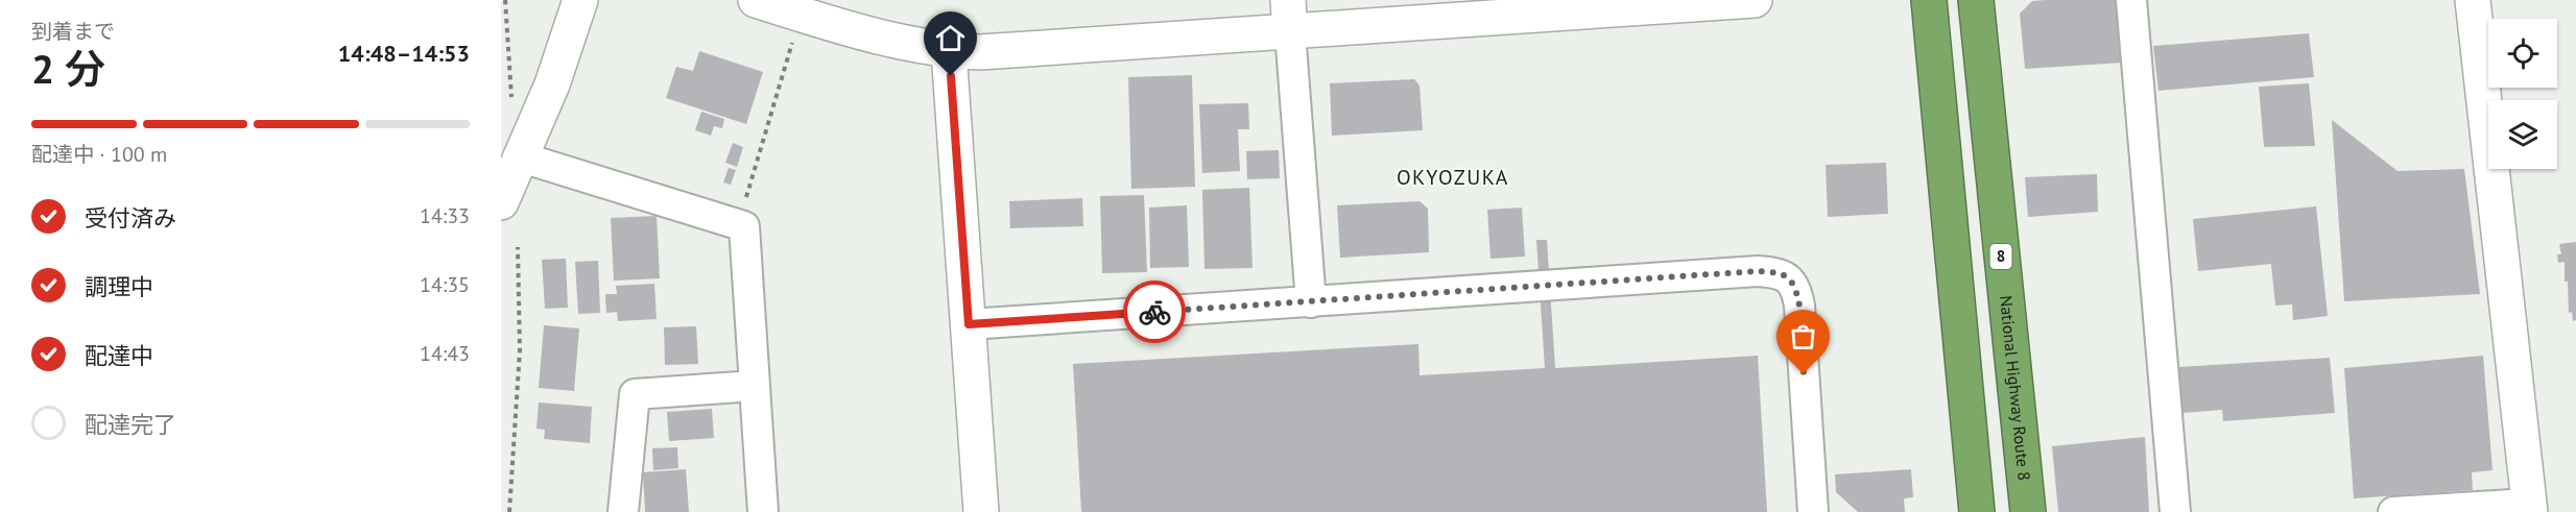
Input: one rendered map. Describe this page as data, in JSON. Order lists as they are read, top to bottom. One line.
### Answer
{"streets":{"highway":["8","National Highway Route 8"]},"districts":["OKYOZUKA"],"page":{"heading":["2 分","到着まで","14:48–14:53"],"bar":"配達中 · 100 m","list":[["受付済み","14:33"],["調理中","14:35"],["配達中","14:43"],"配達完了"]}}
